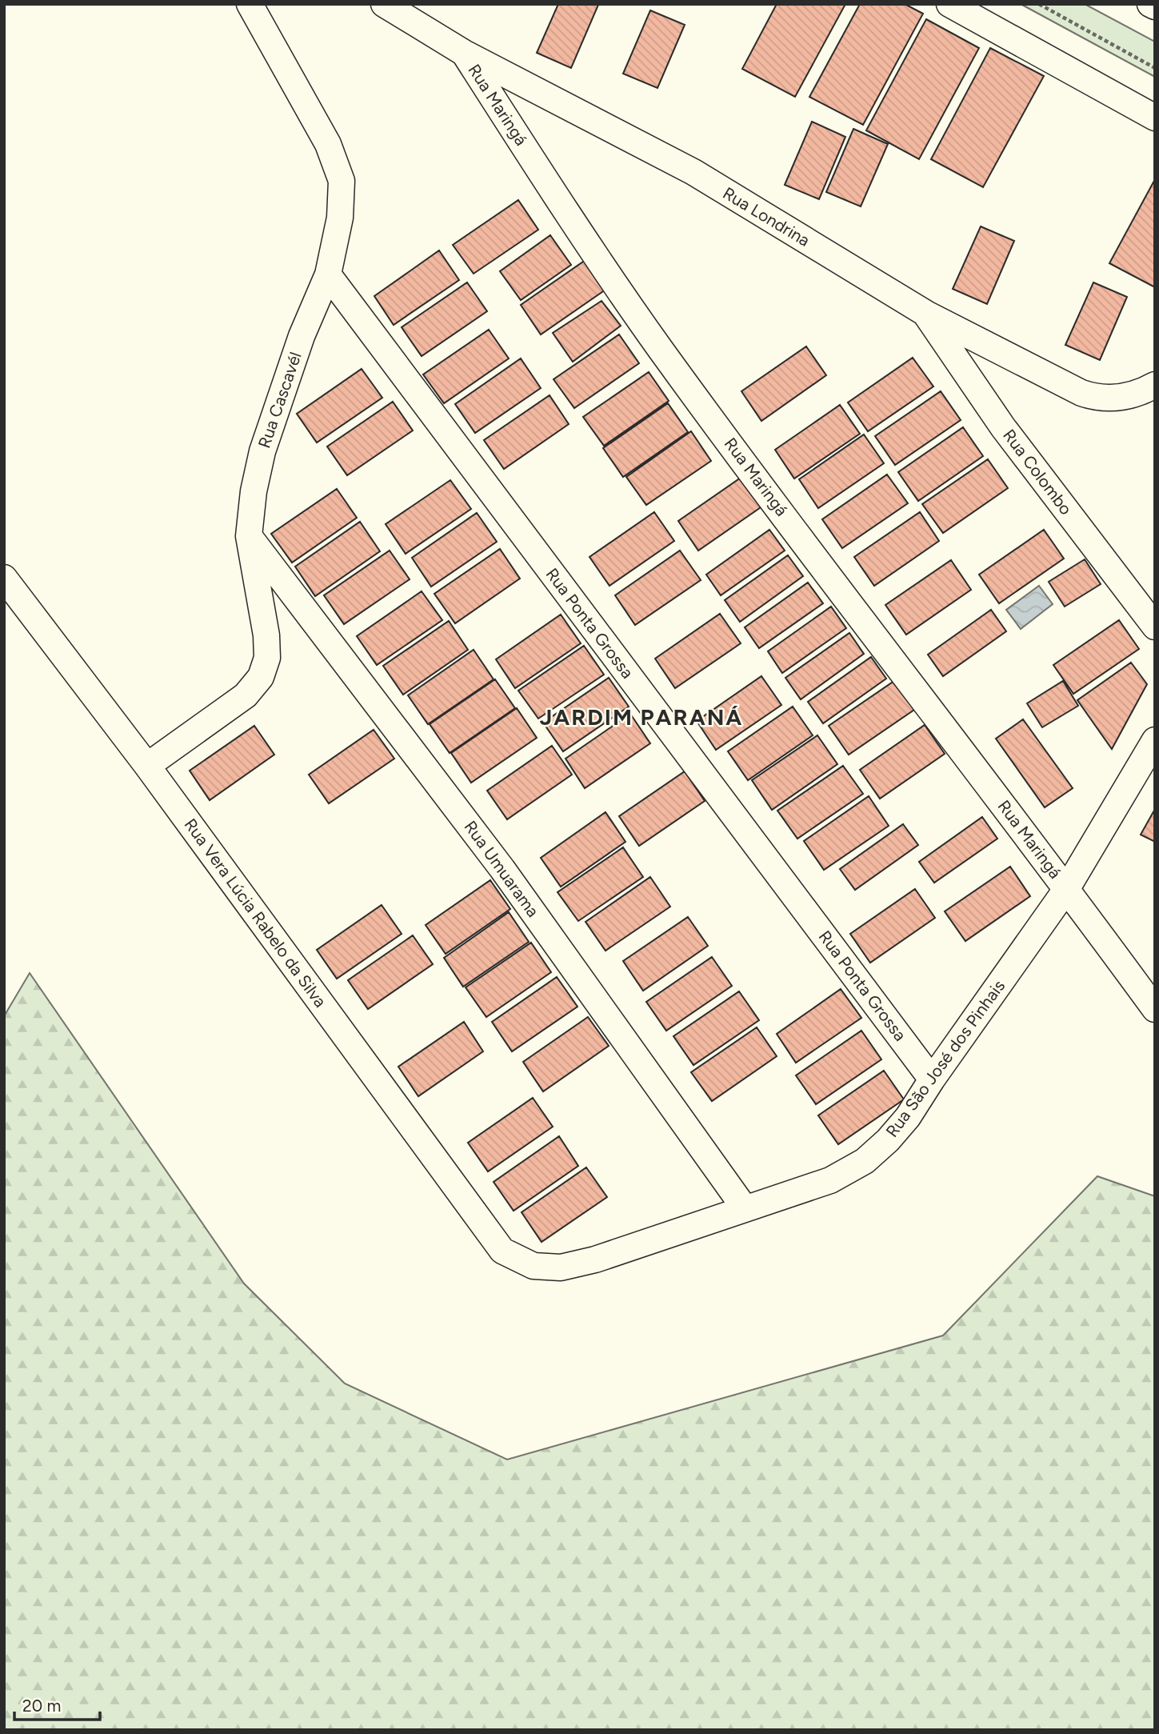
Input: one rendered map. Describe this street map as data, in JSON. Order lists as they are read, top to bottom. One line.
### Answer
{"streets":{"street":["Rua Maringá","Rua Londrina","Rua Cascavél","Rua Colombo","Rua Ponta Grossa","Rua Umuarama","Rua Vera Lúcia Rabelo da Silva","Rua São José dos Pinhais"]},"crossings":[["Rua Maringá","Rua Londrina"],["Rua Maringá","Rua São José dos Pinhais"],["Rua Londrina","Rua Colombo"],["Rua Cascavél","Rua Ponta Grossa"],["Rua Cascavél","Rua Umuarama"],["Rua Cascavél","Rua Vera Lúcia Rabelo da Silva"],["Rua Ponta Grossa","Rua São José dos Pinhais"],["Rua Umuarama","Rua São José dos Pinhais"],["Rua Vera Lúcia Rabelo da Silva","Rua São José dos Pinhais"]],"districts":["JARDIM PARANÁ"],"scale_bar":"20 m"}
